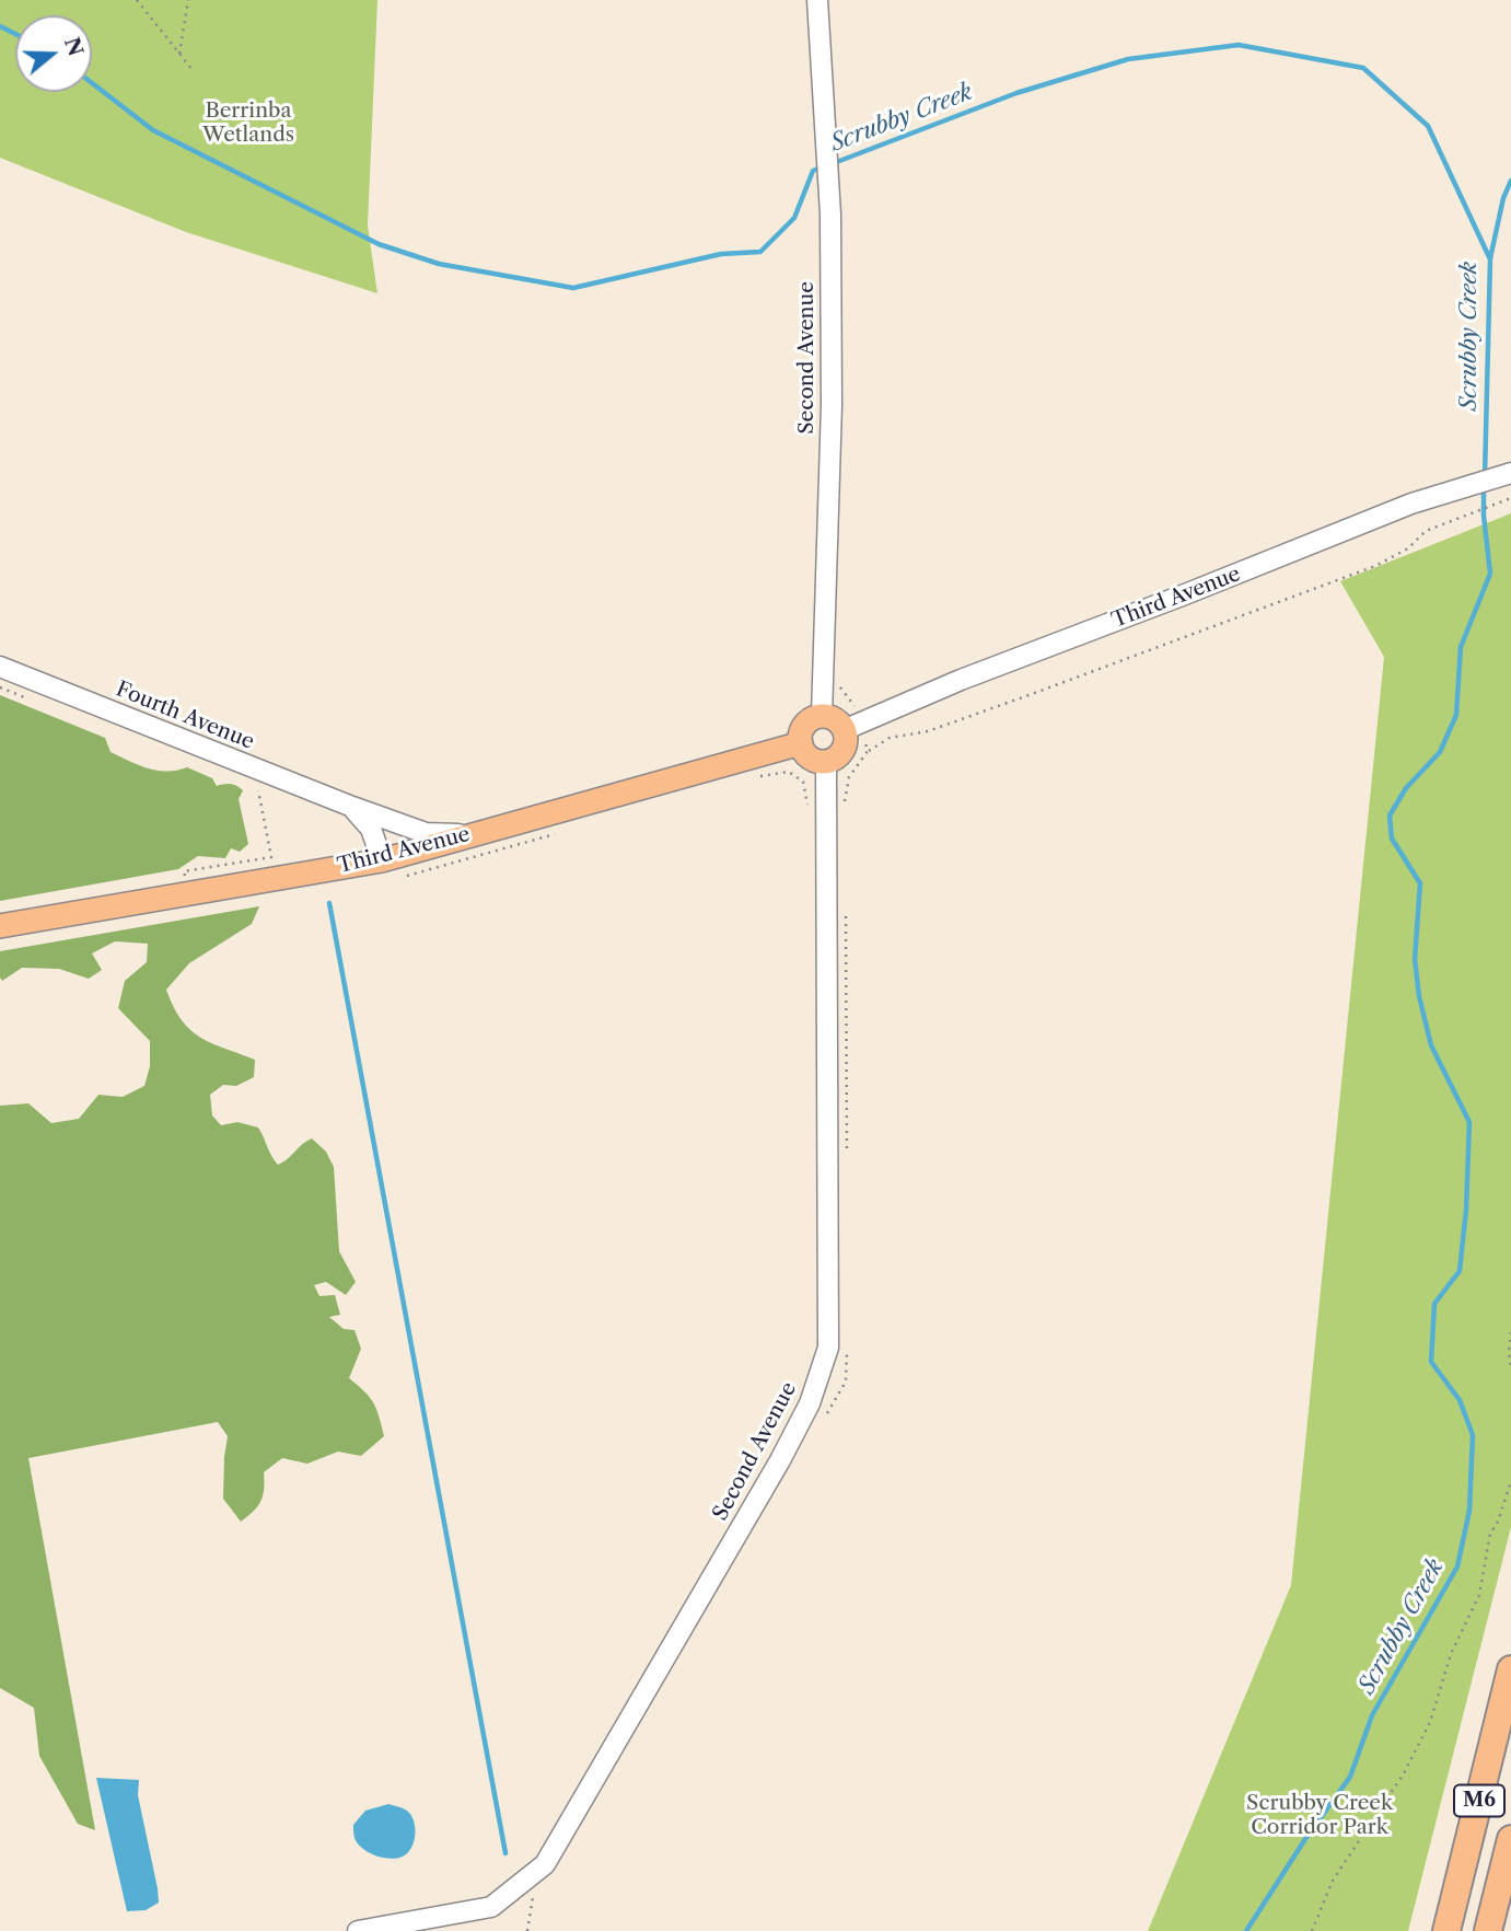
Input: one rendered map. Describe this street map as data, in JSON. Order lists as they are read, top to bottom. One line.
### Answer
{"streets":{"highway":["M6"],"main road":["Third Avenue"],"street":["Second Avenue","Fourth Avenue"]},"crossings":[["Second Avenue","Third Avenue"],["Third Avenue","Fourth Avenue"]],"water":["Scrubby Creek"],"parks":["Berrinba Wetlands","Scrubby Creek Corridor Park"],"north":"right"}
